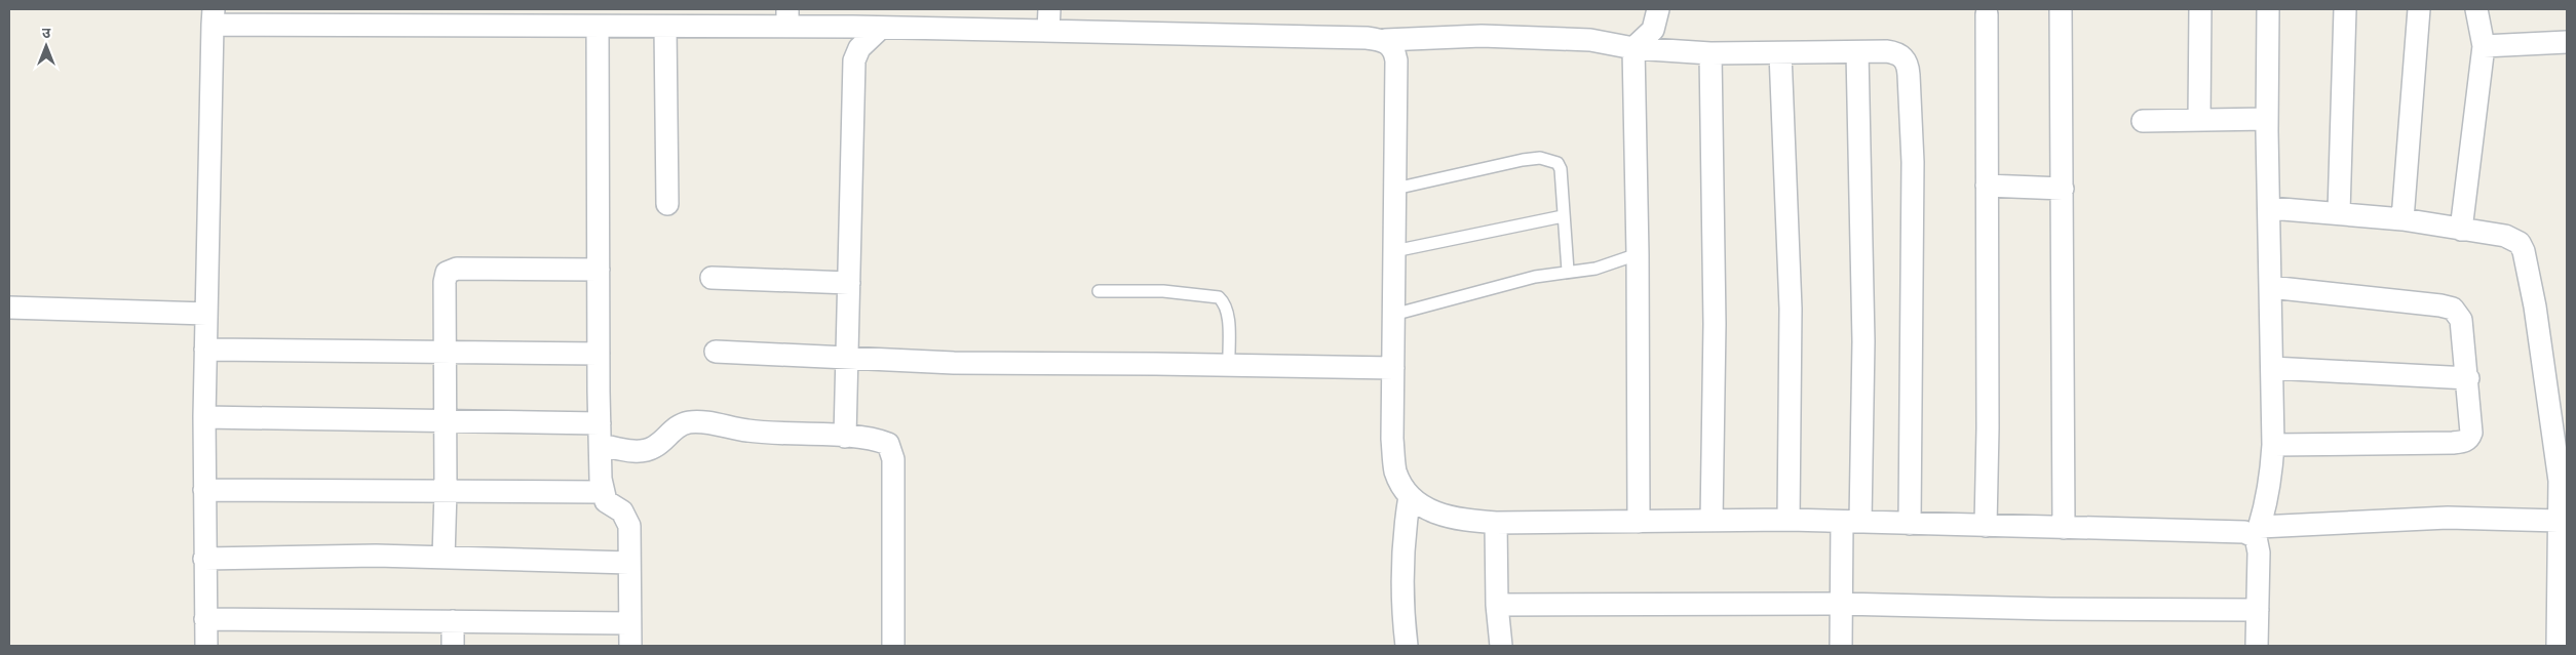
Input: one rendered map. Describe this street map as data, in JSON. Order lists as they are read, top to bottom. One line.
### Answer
{"north":"top"}
